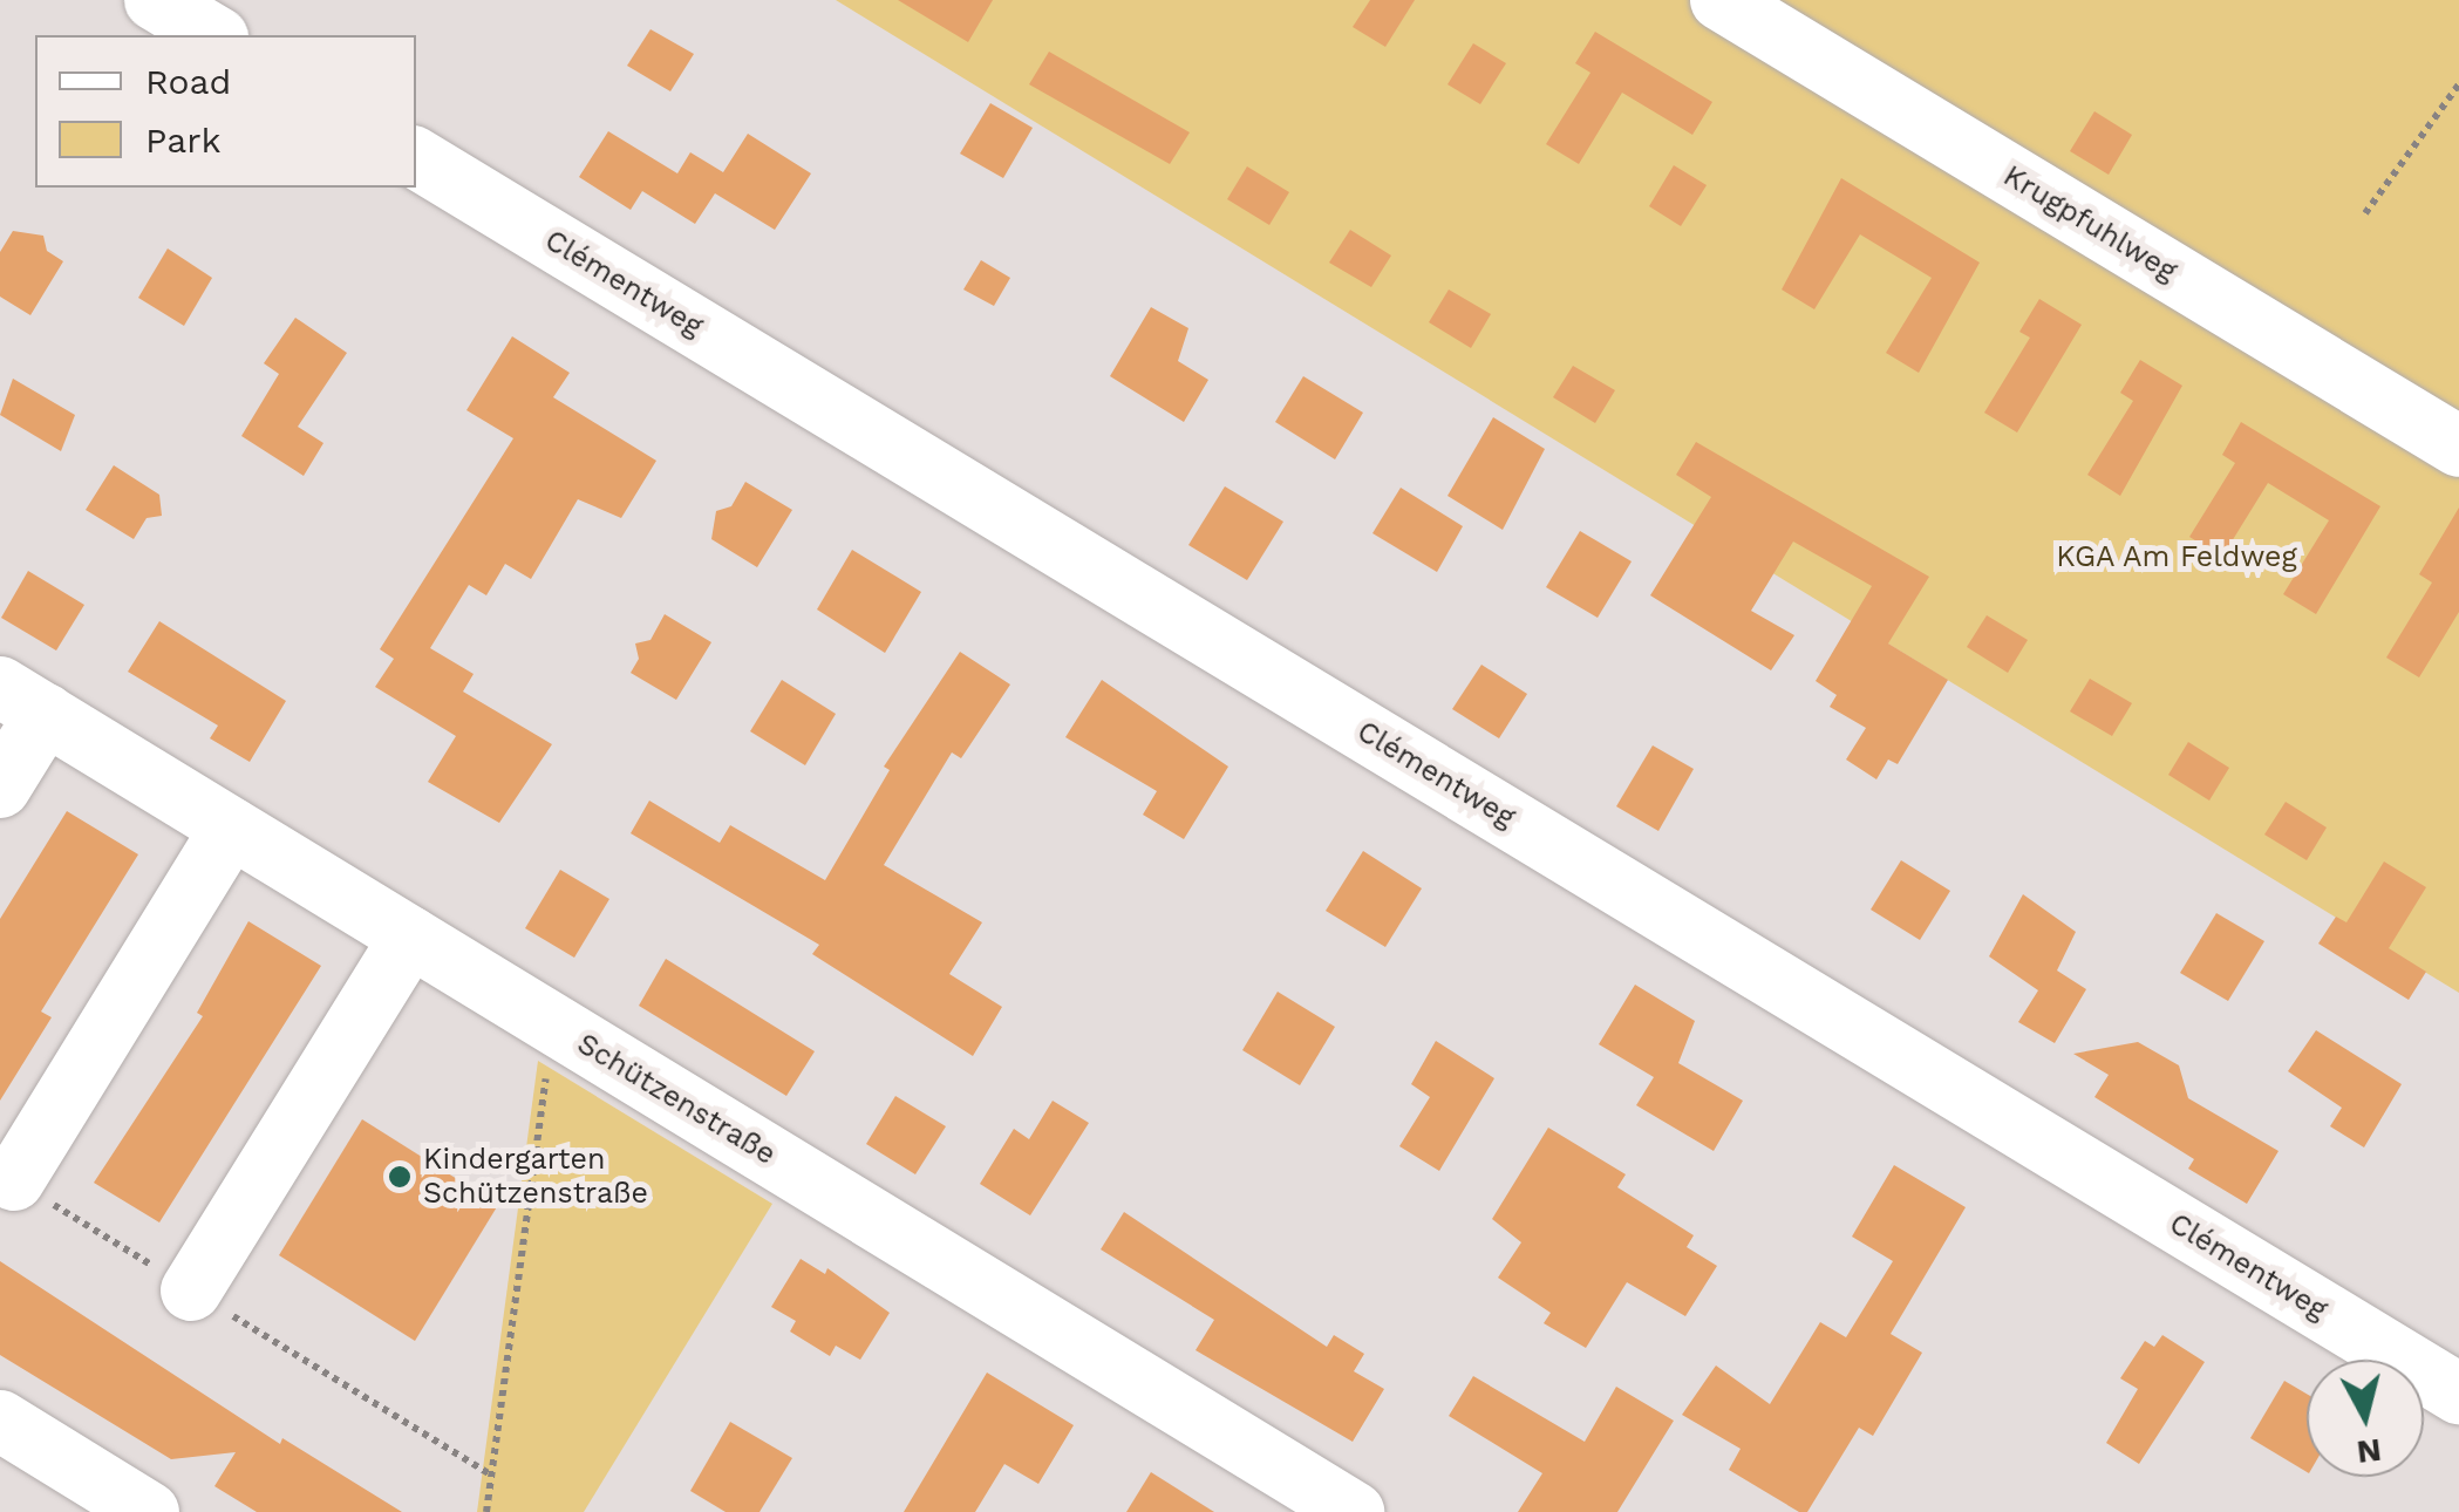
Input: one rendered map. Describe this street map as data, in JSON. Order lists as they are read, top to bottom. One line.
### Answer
{"streets":{"street":["Krugpfuhlweg","Clémentweg","Schützenstraße"]},"parks":["KGA Am Feldweg"],"places":["Kindergarten Schützenstraße"],"legend":["Road","Park"],"north":"bottom"}
